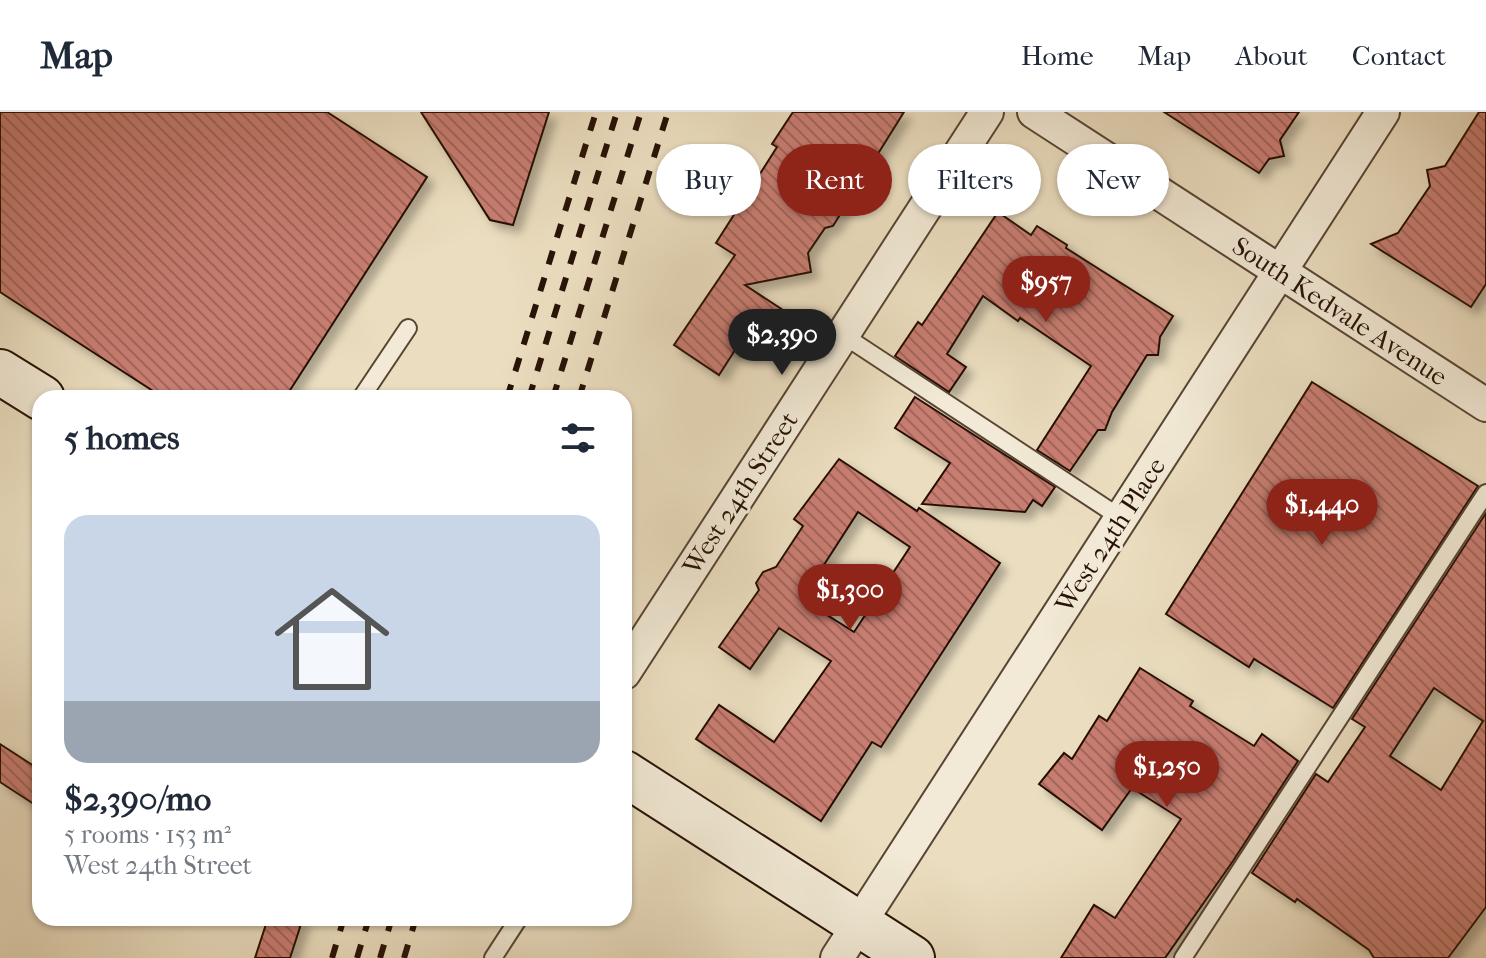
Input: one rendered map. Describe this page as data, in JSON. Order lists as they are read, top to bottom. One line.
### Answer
{"streets":{"street":["South Kedvale Avenue","West 24th Street","West 24th Place"]},"crossings":[["South Kedvale Avenue","West 24th Place"]],"page":{"header":"Map","nav":["Home","Map","About","Contact"],"chip":["Buy","Rent","Filters","New"],"price":["$957","$2,390","$1,440","$1,300","$1,250"],"heading":"5 homes","list":[{"name":"$2,390/mo","note":"5 rooms · 153 m² · West 24th Street"}]}}
